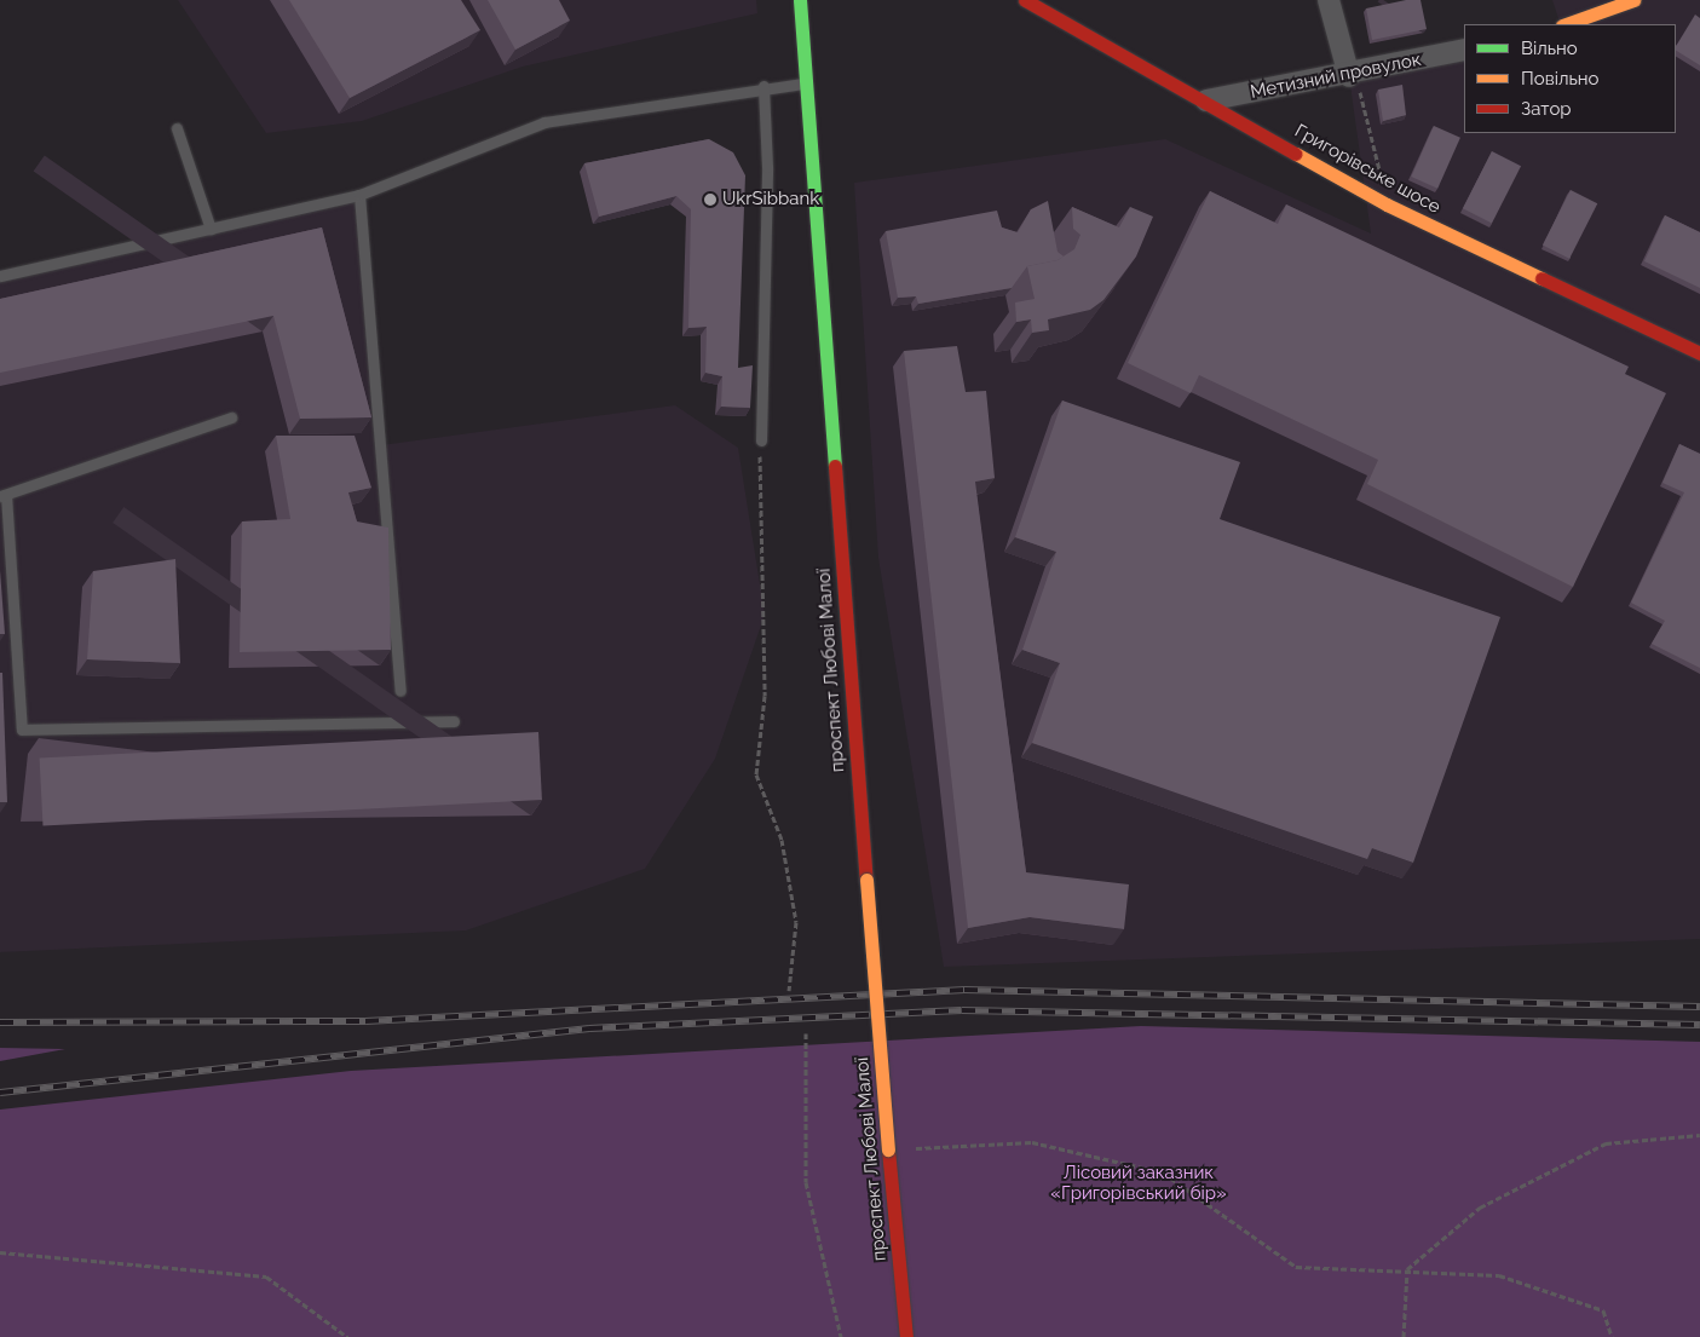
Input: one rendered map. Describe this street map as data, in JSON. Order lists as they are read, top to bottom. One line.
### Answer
{"streets":{"main road":["Григорівське шосе","проспект Любові Малої"],"street":["Метизний провулок"]},"crossings":[["Метизний провулок","Григорівське шосе"]],"parks":["Лісовий заказник «Григорівський бір»"],"places":["UkrSibbank"],"legend":["Вільно","Повільно","Затор"]}
